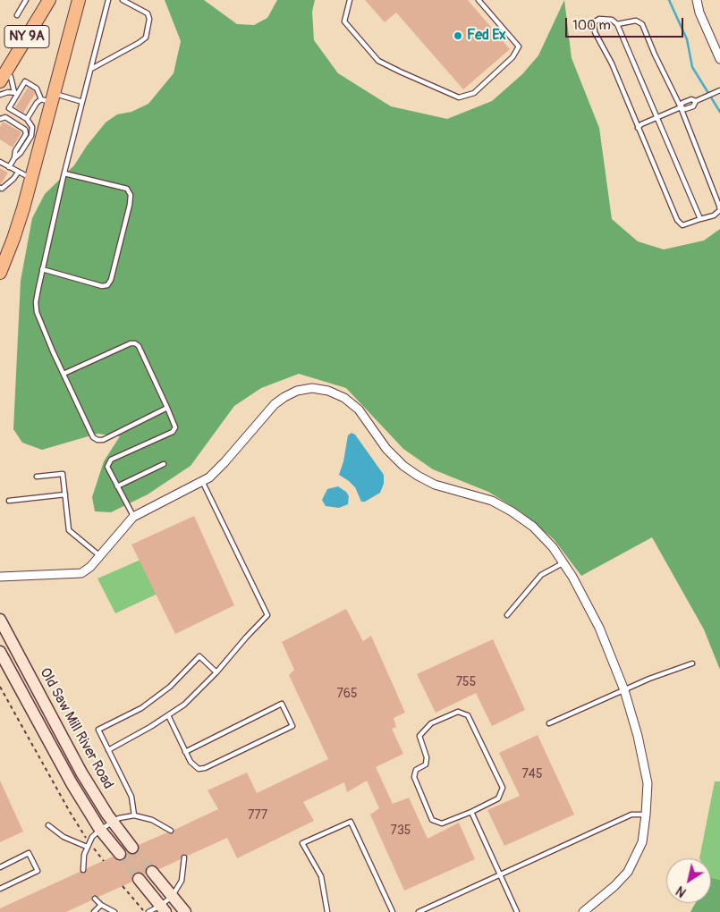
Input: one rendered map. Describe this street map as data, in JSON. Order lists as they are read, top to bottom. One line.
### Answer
{"streets":{"street":["Old Saw Mill River Road"]},"places":["Fed Ex"],"house_numbers":["755","765","745","777","735"],"scale_bar":"100 m","north":"bottom left"}
